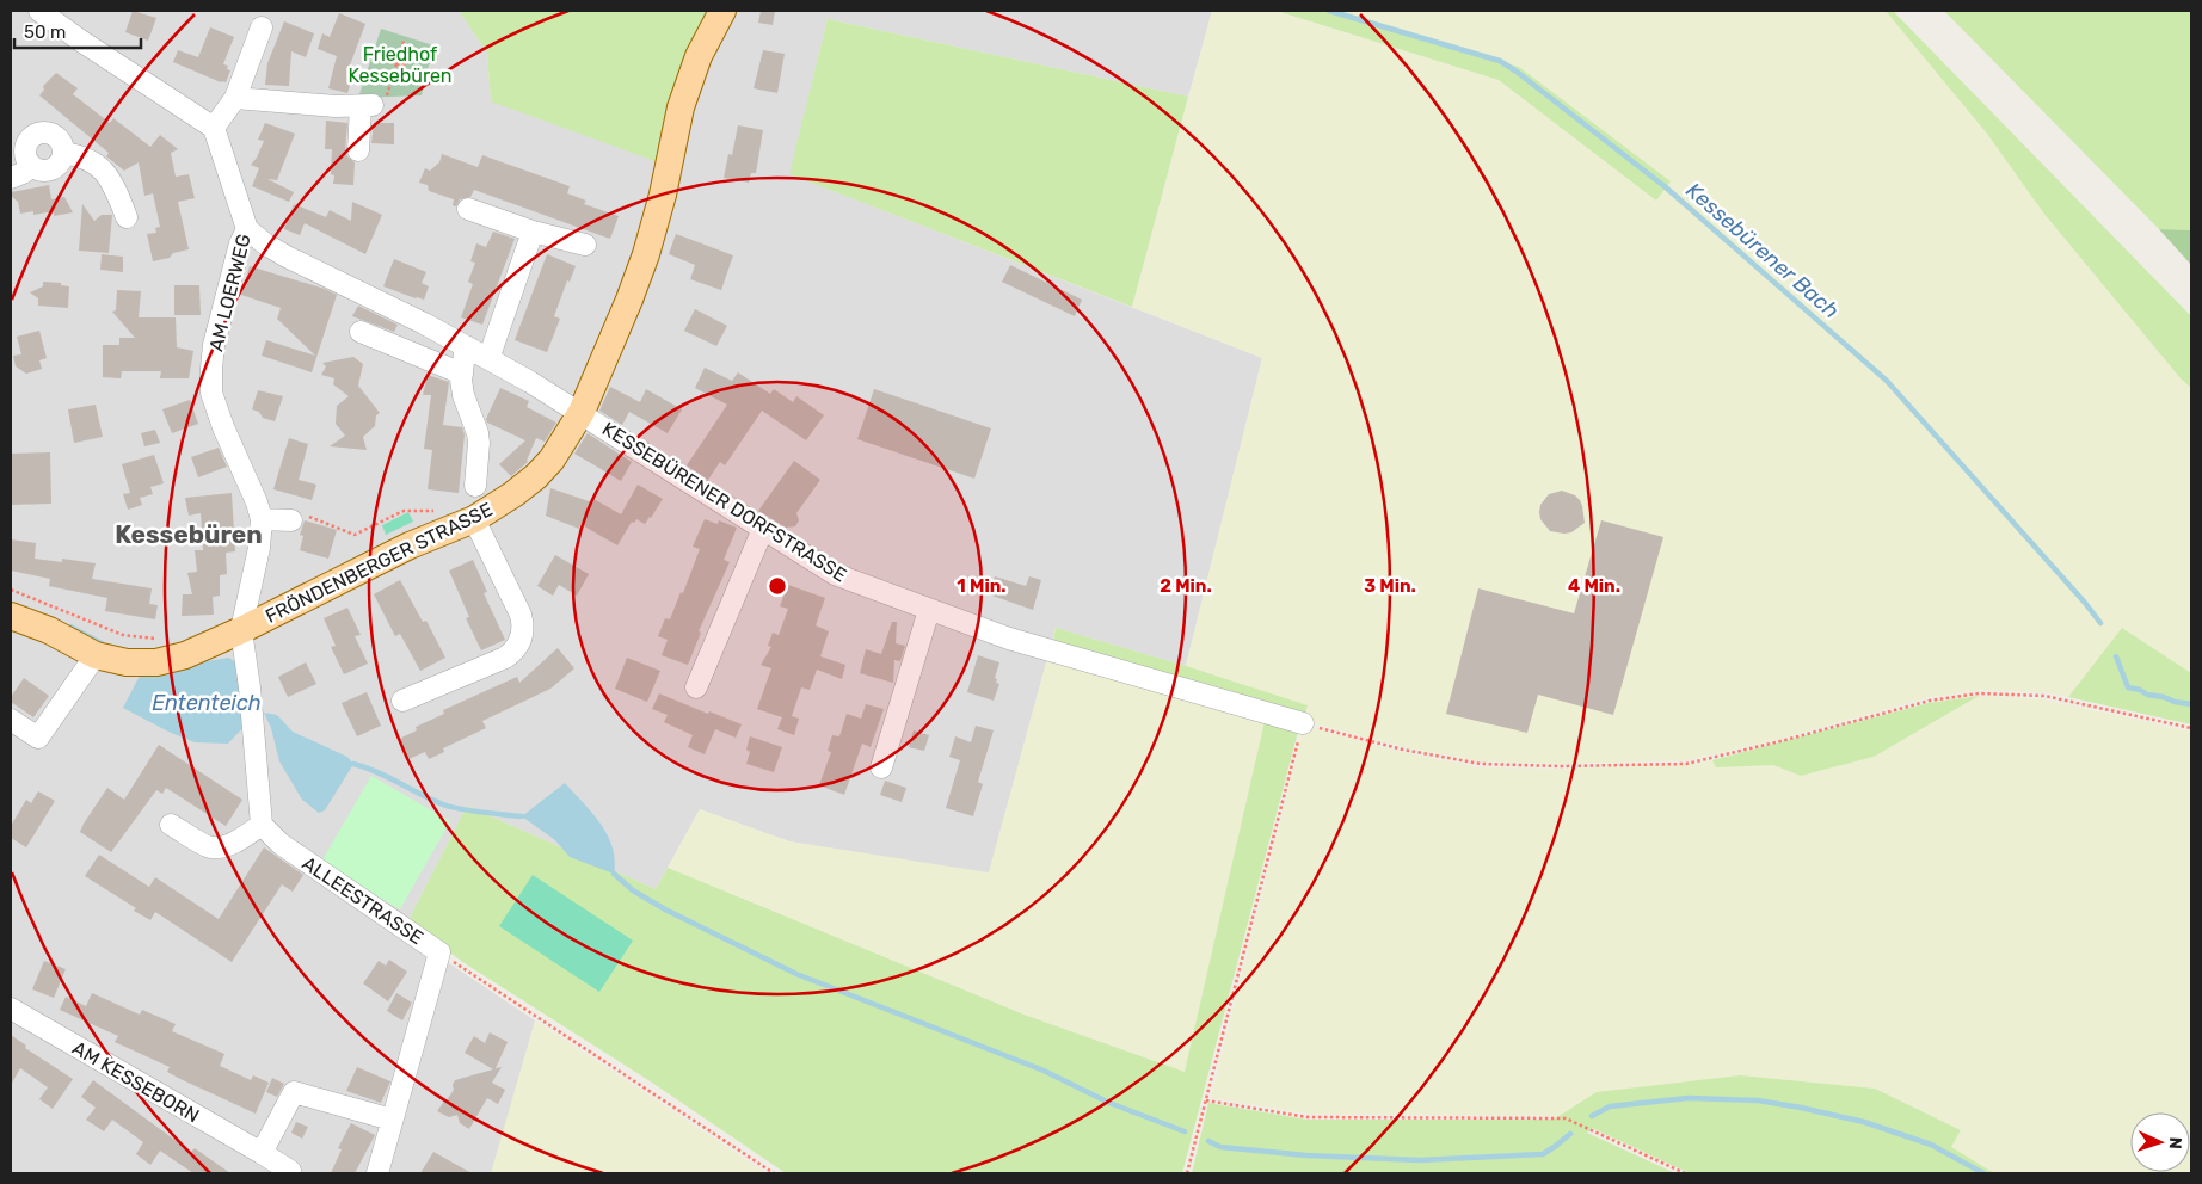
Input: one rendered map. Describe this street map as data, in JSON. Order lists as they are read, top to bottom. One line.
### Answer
{"streets":{"main road":["FRÖNDENBERGER STRASSE"],"street":["AM LOERWEG","KESSEBÜRENER DORFSTRASSE","ALLEESTRASSE","AM KESSEBORN"]},"crossings":[["AM LOERWEG","KESSEBÜRENER DORFSTRASSE"],["AM LOERWEG","FRÖNDENBERGER STRASSE"],["KESSEBÜRENER DORFSTRASSE","FRÖNDENBERGER STRASSE"]],"districts":["Kessebüren"],"water":["Kessebürener Bach","Ententeich"],"parks":["Friedhof Kessebüren"],"scale_bar":"50 m","north":"right","rings":["1 Min.","2 Min.","3 Min.","4 Min."]}
